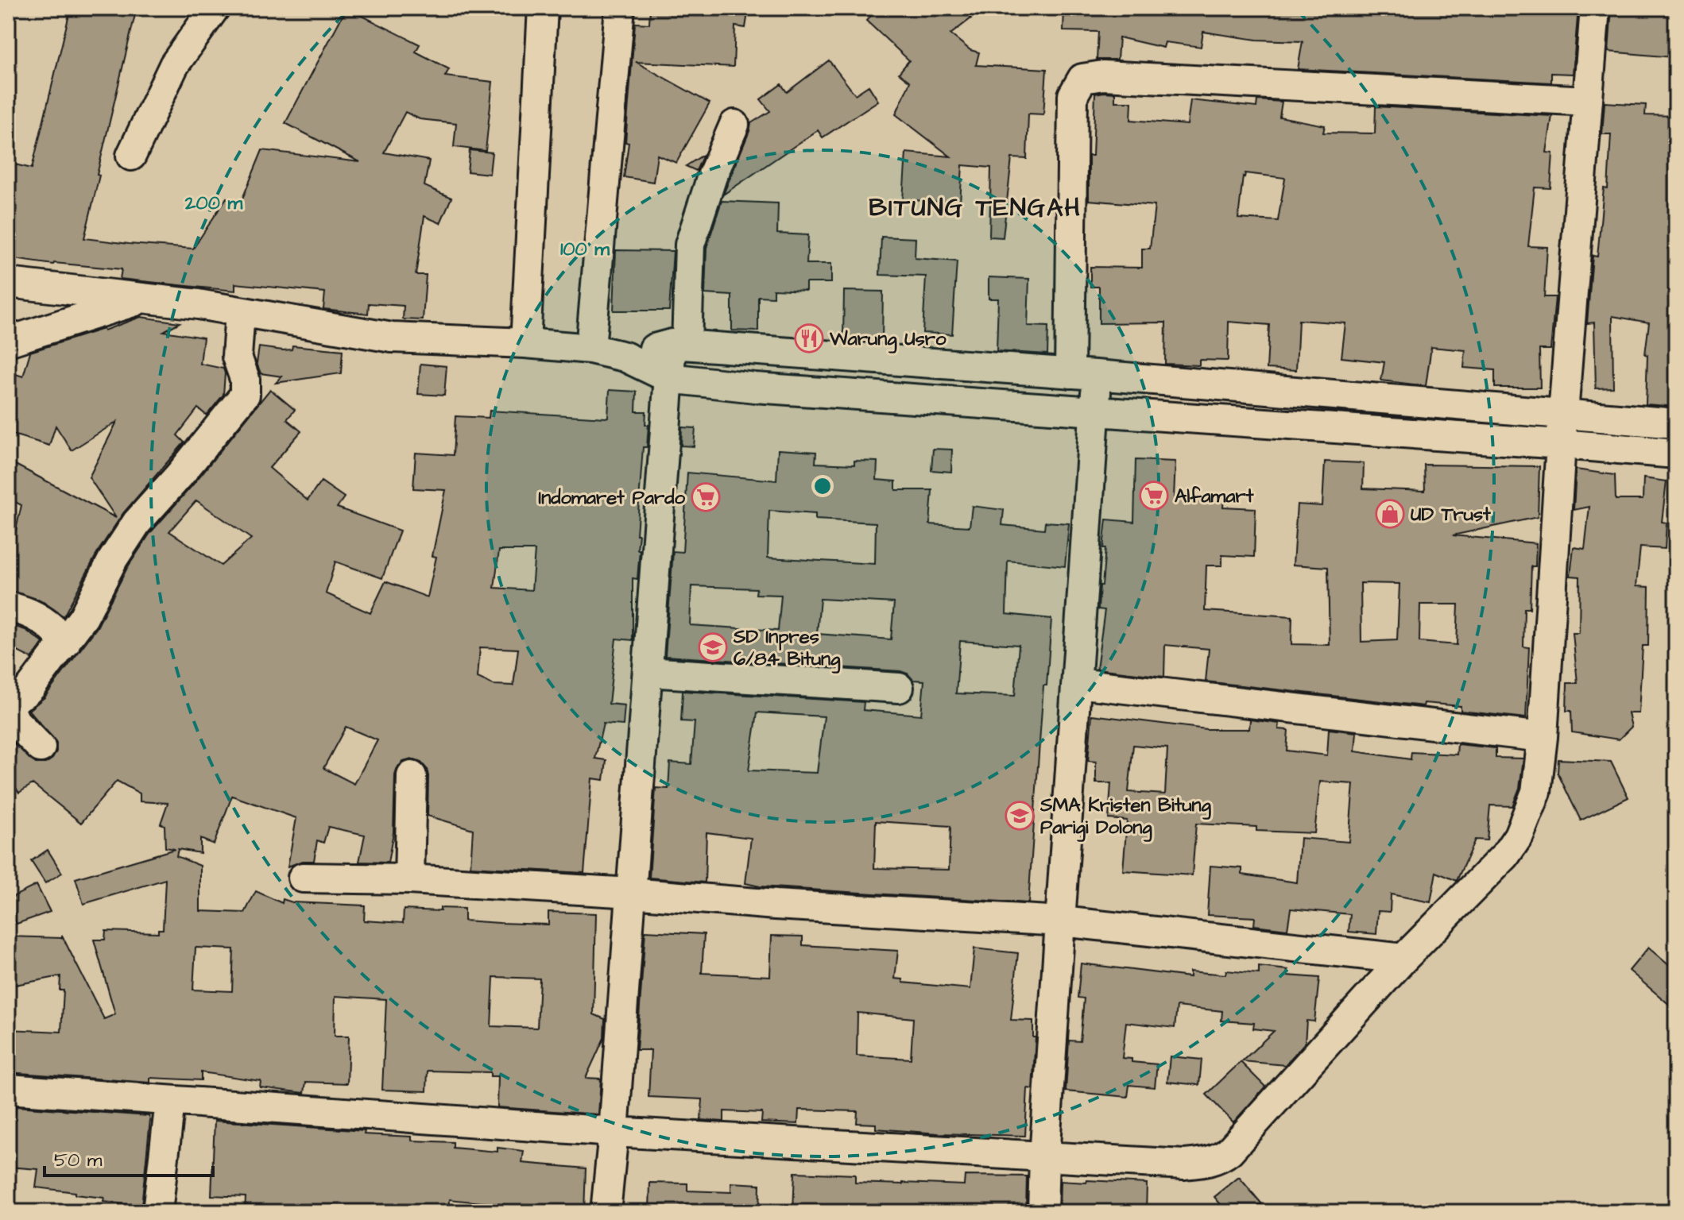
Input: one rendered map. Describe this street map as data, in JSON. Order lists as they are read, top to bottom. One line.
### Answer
{"districts":["BITUNG TENGAH"],"places":{"restaurant":["Warung Usro"],"supermarket":["Alfamart","Indomaret Pardo"],"shop":["UD Trust"],"school or university":["SD Inpres 6/84 Bitung","SMA Kristen Bitung Parigi Dolong"]},"scale_bar":"50 m","rings":["200 m","100 m"]}
